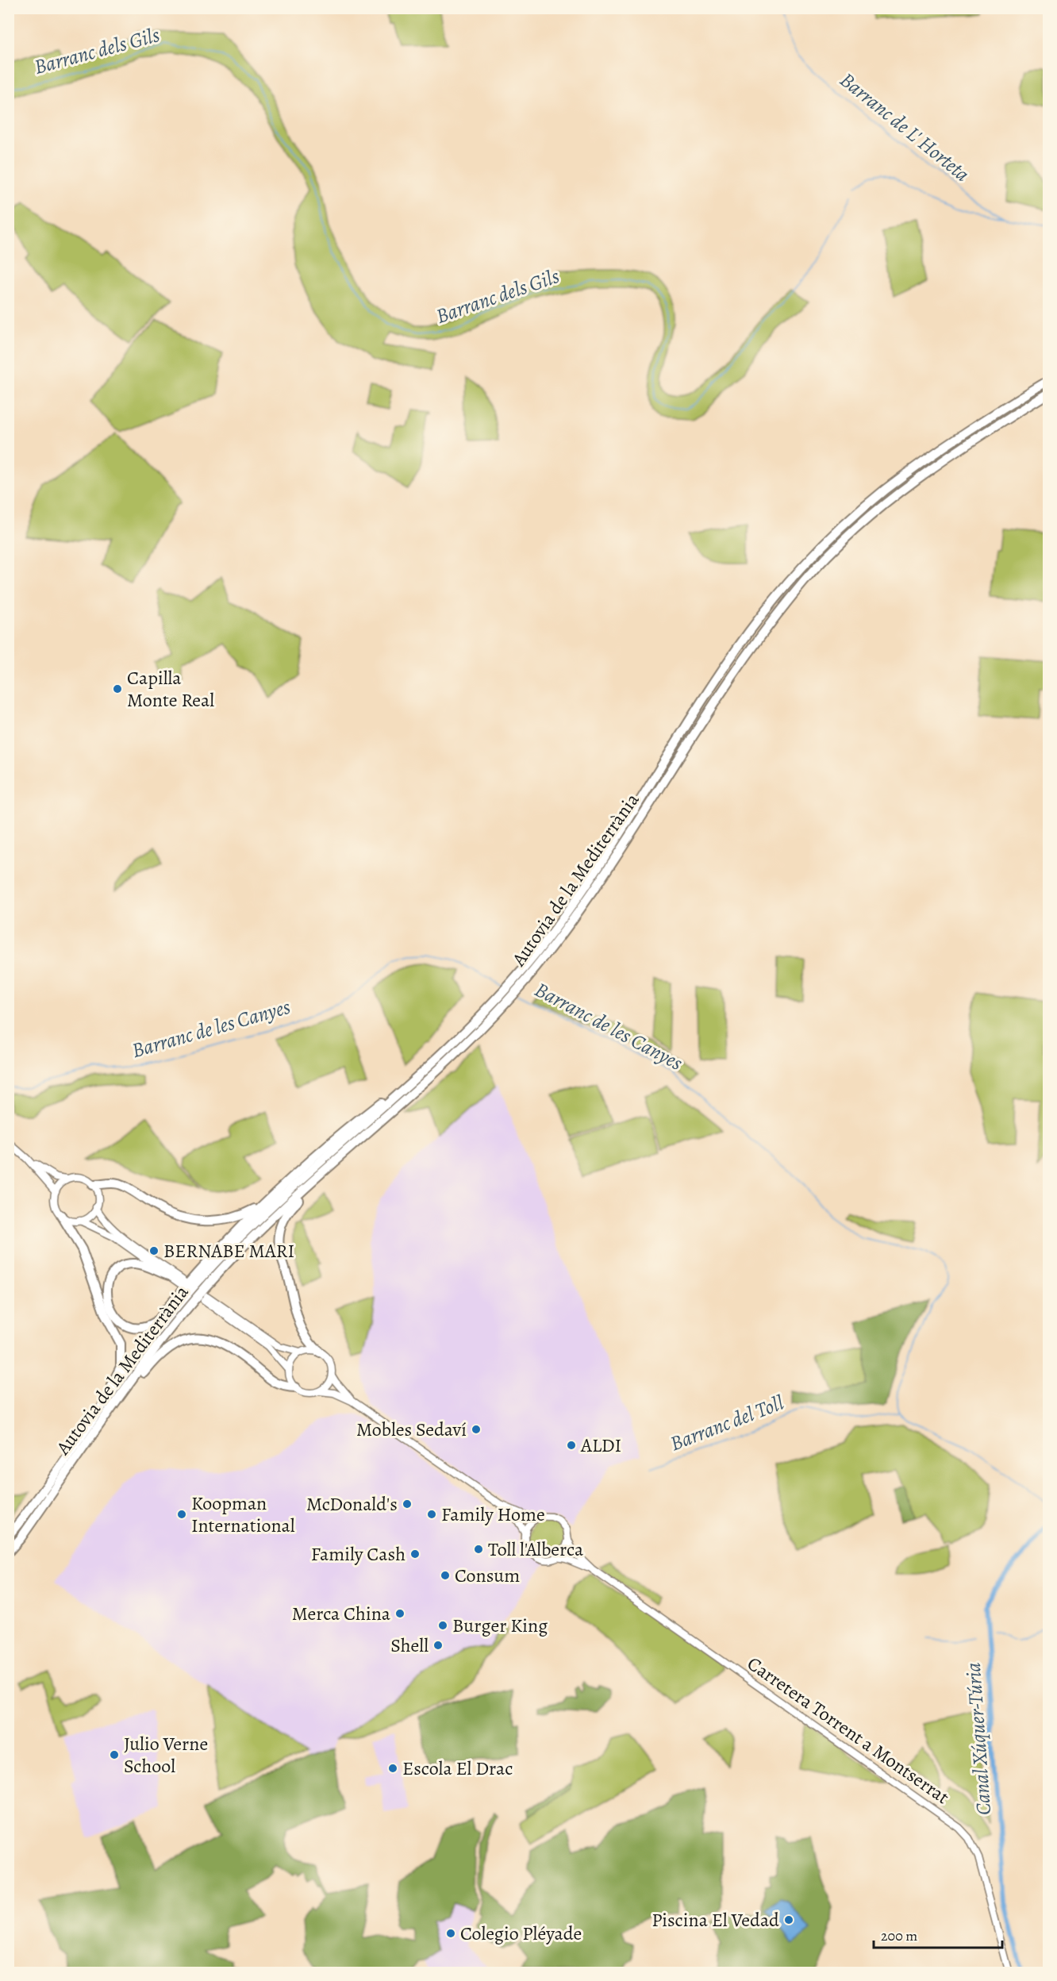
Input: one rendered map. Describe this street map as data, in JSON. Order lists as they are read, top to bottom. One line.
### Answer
{"streets":{"highway":["Autovia de la Mediterrània"],"main road":["Carretera Torrent a Montserrat"]},"water":["Barranc dels Gils","Barranc de L' Horteta","Barranc de les Canyes","Barranc del Toll","Canal Xúquer-Túria"],"places":["Capilla Monte Real","BERNABE MARI","Mobles Sedaví","ALDI","McDonald's","Koopman International","Family Home","Toll l'Alberca","Family Cash","Consum","Merca China","Burger King","Shell","Julio Verne School","Escola El Drac","Piscina El Vedad","Colegio Pléyade"],"scale_bar":"200 m"}
